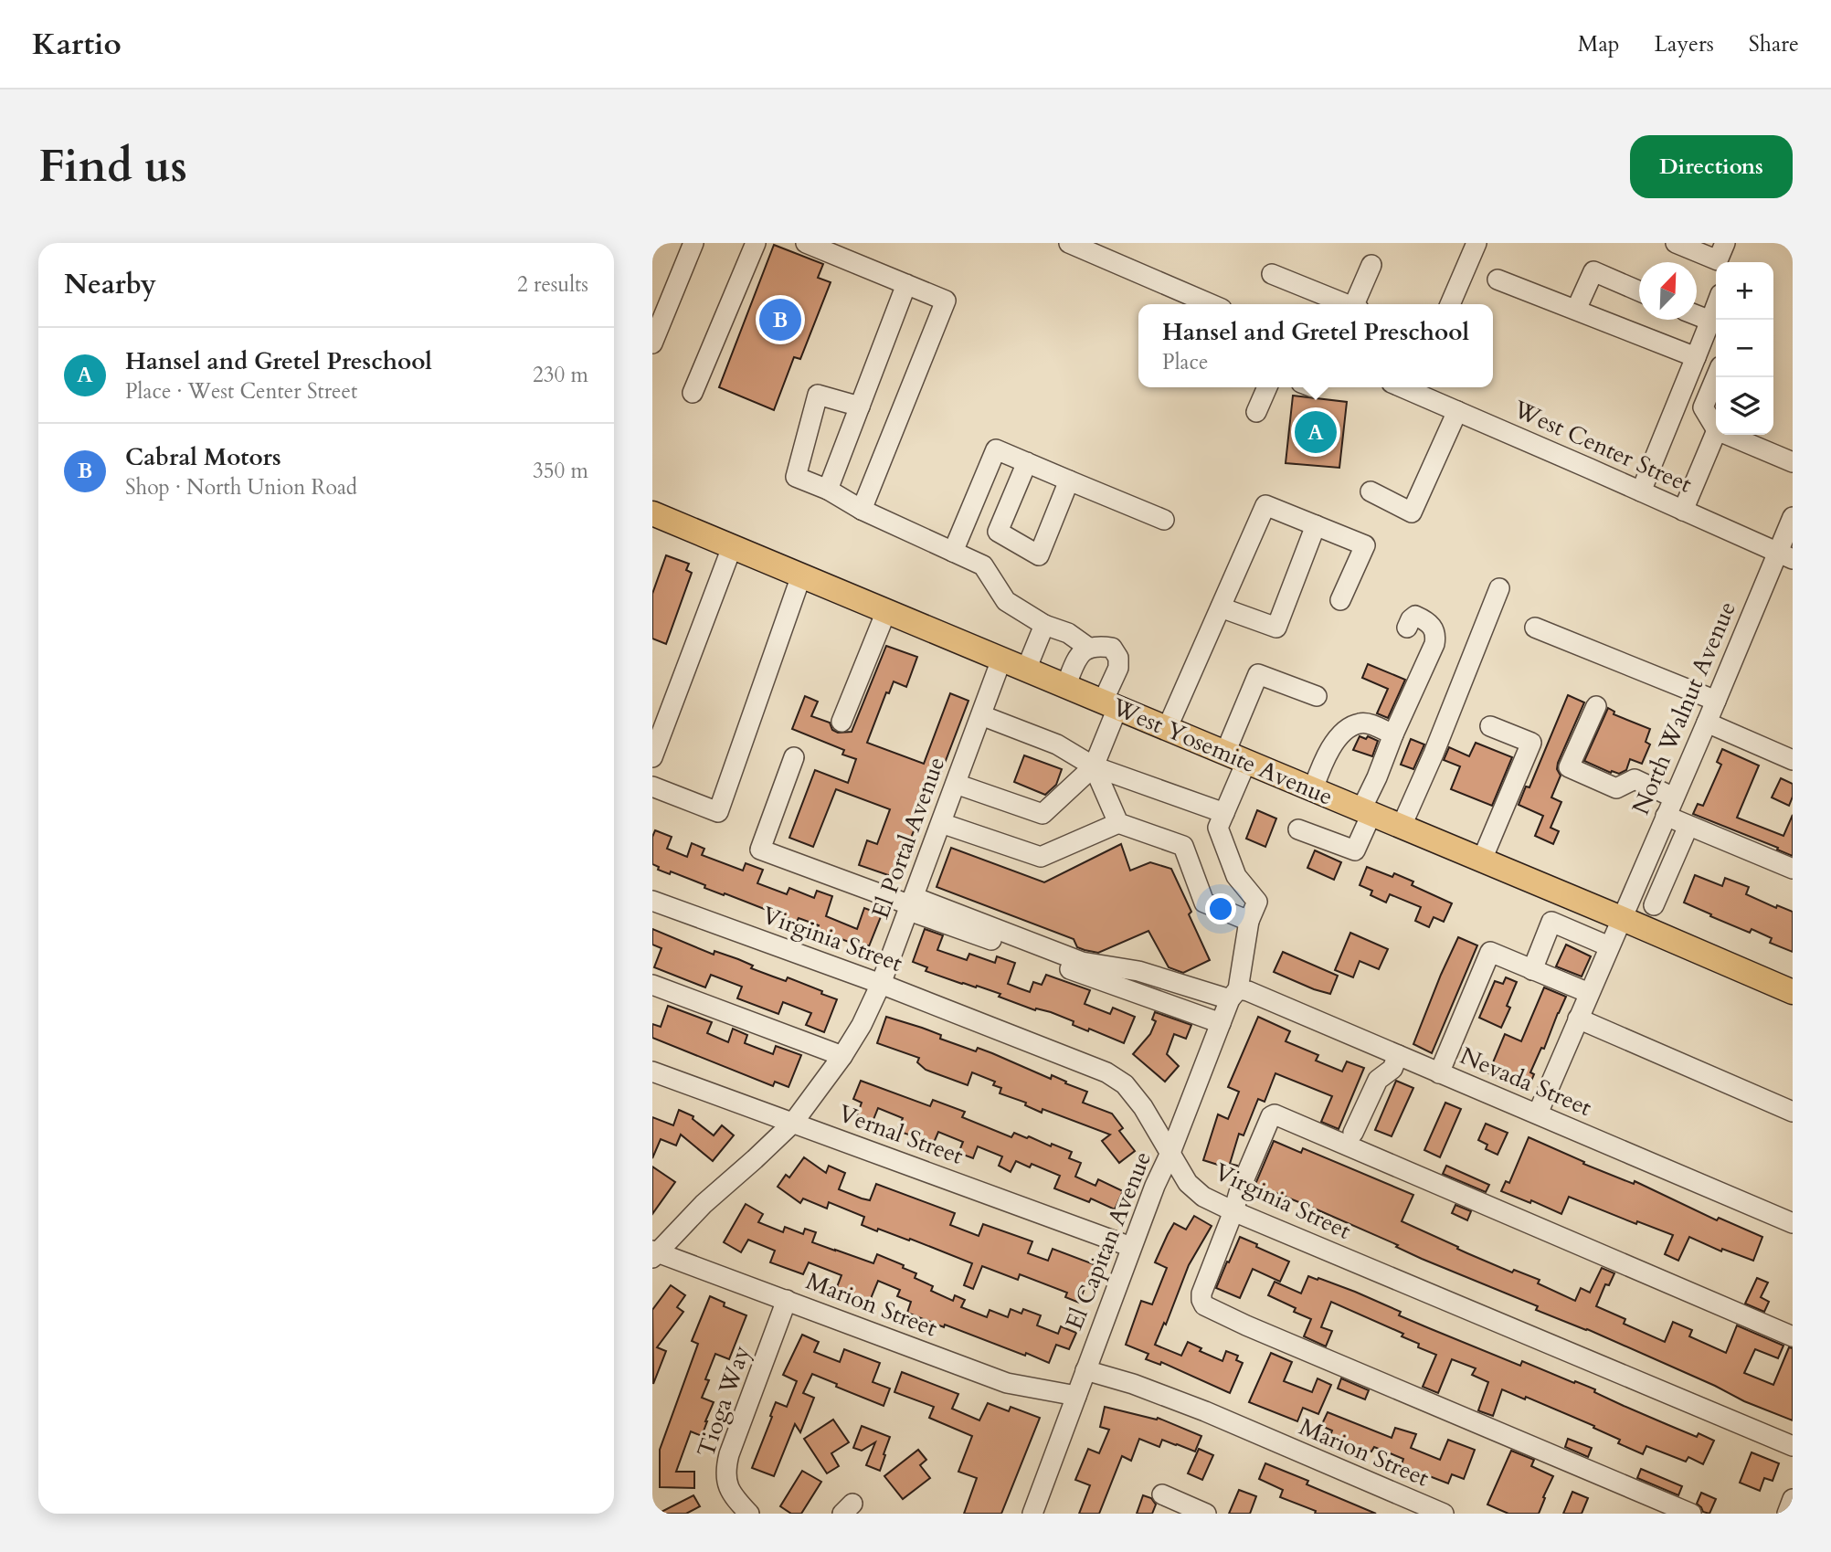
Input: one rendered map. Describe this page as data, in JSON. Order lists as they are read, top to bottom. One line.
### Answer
{"streets":{"main road":["West Yosemite Avenue"],"street":["West Center Street","North Walnut Avenue","El Portal Avenue","Virginia Street","Nevada Street","Vernal Street","El Capitan Avenue","Marion Street","Tioga Way"]},"crossings":[["West Center Street","North Walnut Avenue"],["North Walnut Avenue","West Yosemite Avenue"],["North Walnut Avenue","Nevada Street"],["West Yosemite Avenue","El Portal Avenue"],["El Portal Avenue","Virginia Street"],["El Portal Avenue","Nevada Street"],["El Portal Avenue","Vernal Street"],["El Portal Avenue","Marion Street"],["Virginia Street","El Capitan Avenue"],["Nevada Street","El Capitan Avenue"],["Vernal Street","El Capitan Avenue"],["El Capitan Avenue","Marion Street"],["Marion Street","Tioga Way"]],"north":"top right","page":{"header":"Kartio","nav":["Map","Layers","Share"],"buttons":"Directions","title":"Find us","heading":["Nearby","2 results"],"map_buttons":["+","−"],"pins":["B","A"],"popup":["Hansel and Gretel Preschool","Place"],"list":[{"mark":"A","name":"Hansel and Gretel Preschool","note":"Place · West Center Street","value":"230 m"},{"mark":"B","name":"Cabral Motors","note":"Shop · North Union Road","value":"350 m"}]}}
